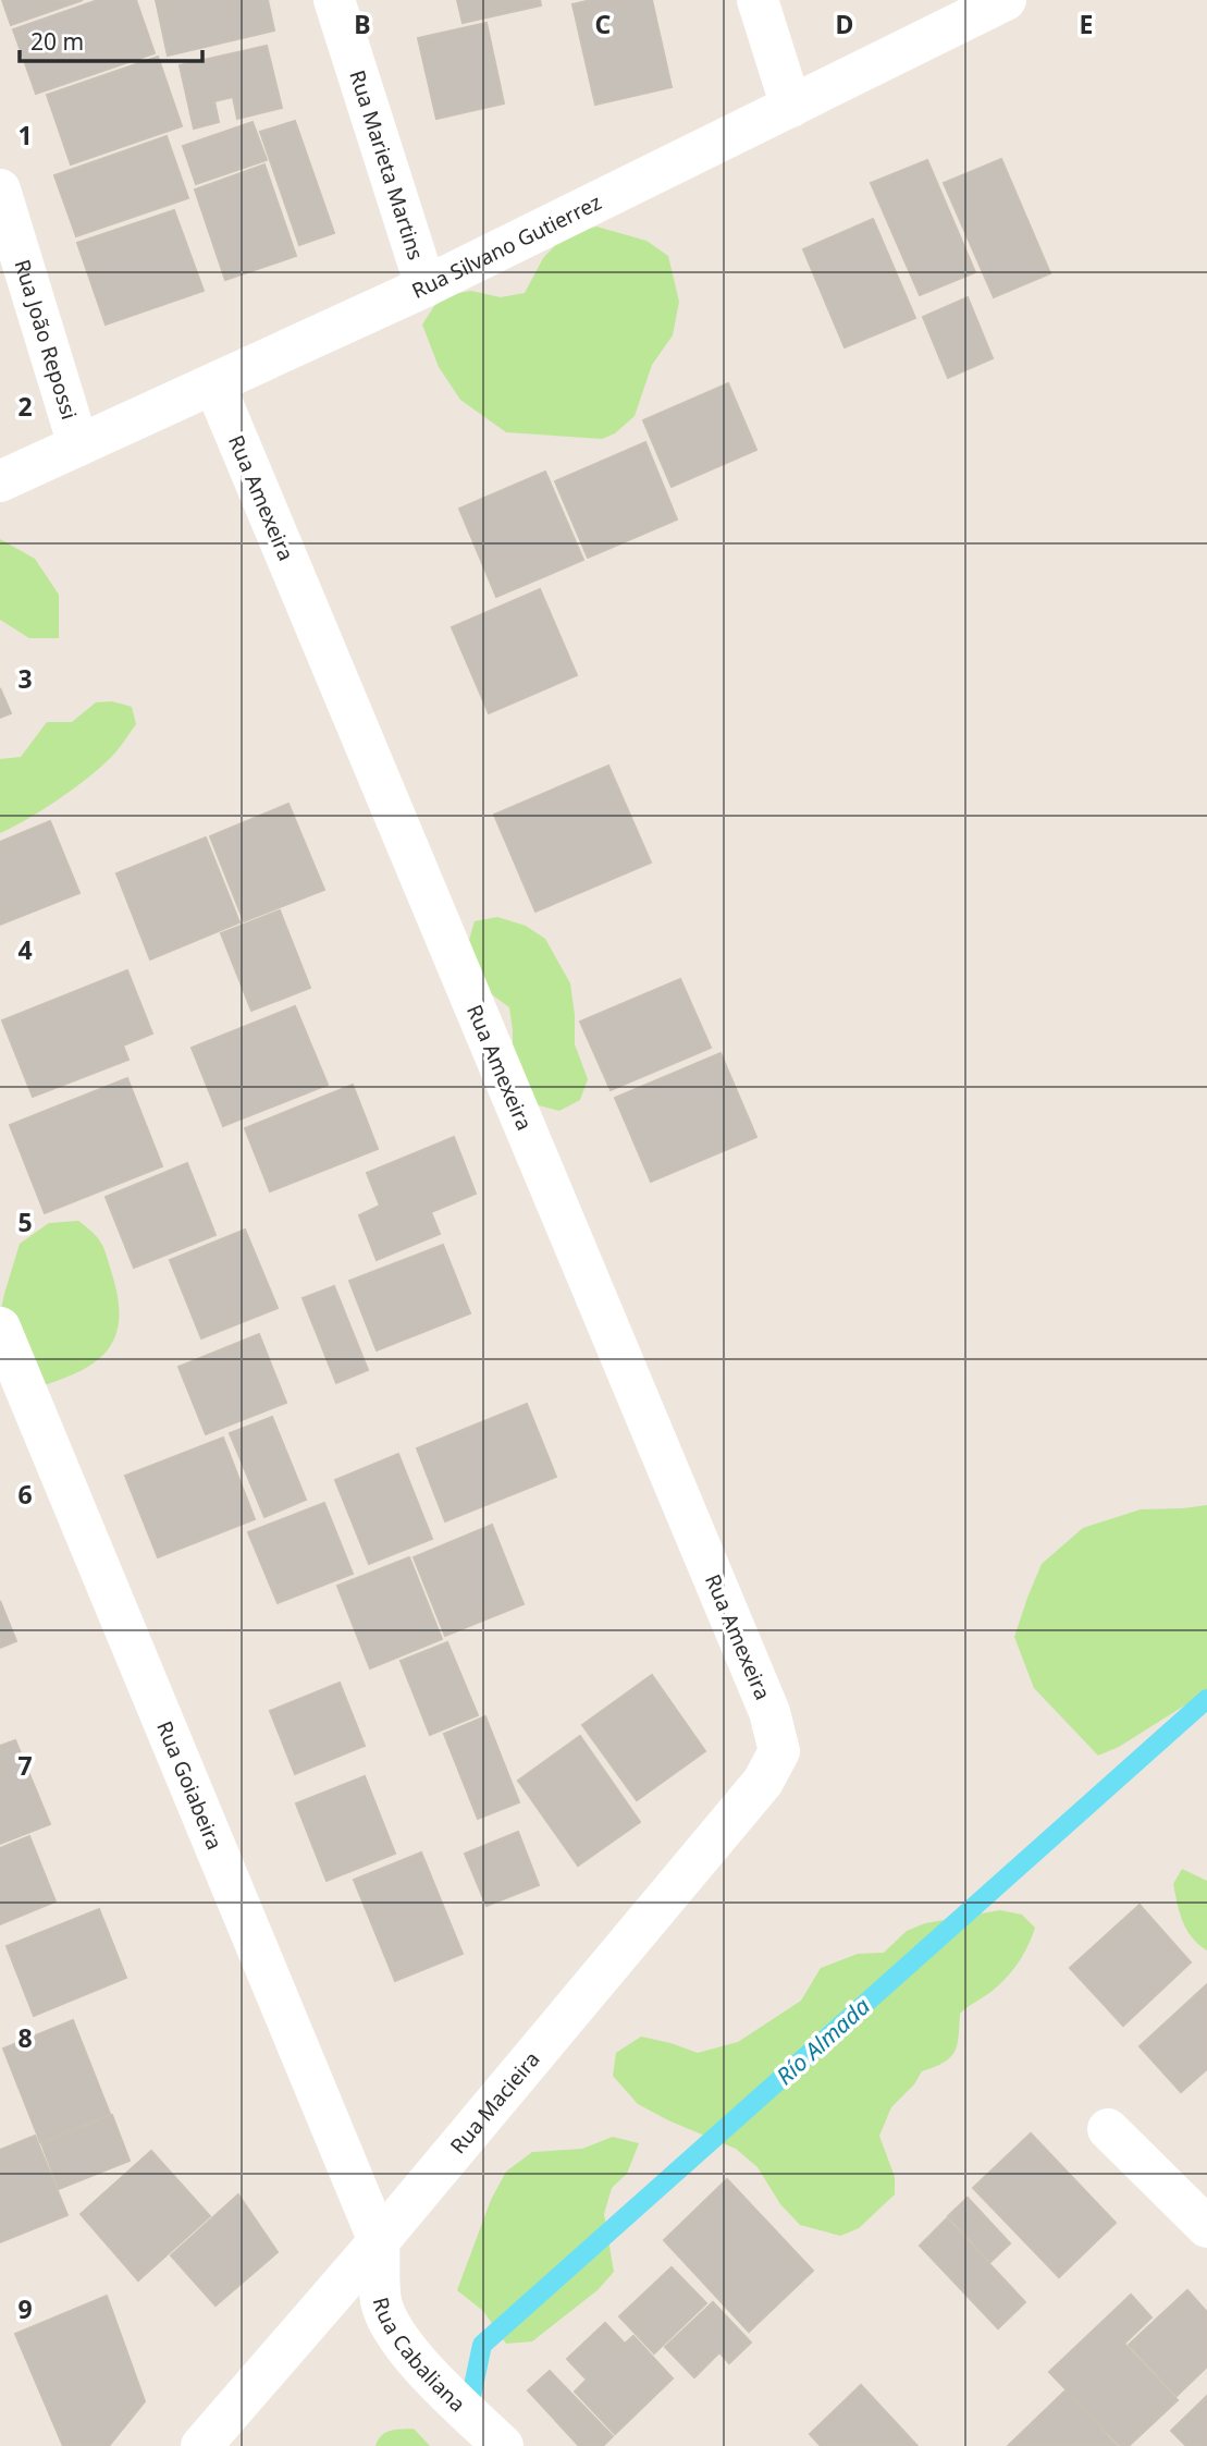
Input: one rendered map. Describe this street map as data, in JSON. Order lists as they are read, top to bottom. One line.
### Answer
{"streets":{"street":["Rua Marieta Martins","Rua Silvano Gutierrez","Rua João Repossi","Rua Amexeira","Rua Goiabeira","Rua Macieira","Rua Cabaliana"]},"crossings":[["Rua Marieta Martins","Rua Silvano Gutierrez"],["Rua Silvano Gutierrez","Rua João Repossi"],["Rua Silvano Gutierrez","Rua Amexeira"],["Rua Amexeira","Rua Macieira"],["Rua Goiabeira","Rua Macieira"],["Rua Goiabeira","Rua Cabaliana"],["Rua Macieira","Rua Cabaliana"]],"water":["Río Almada"],"scale_bar":"20 m","grid":{"columns":["B","C","D","E"],"rows":["1","2","3","4","5","6","7","8","9"]}}
